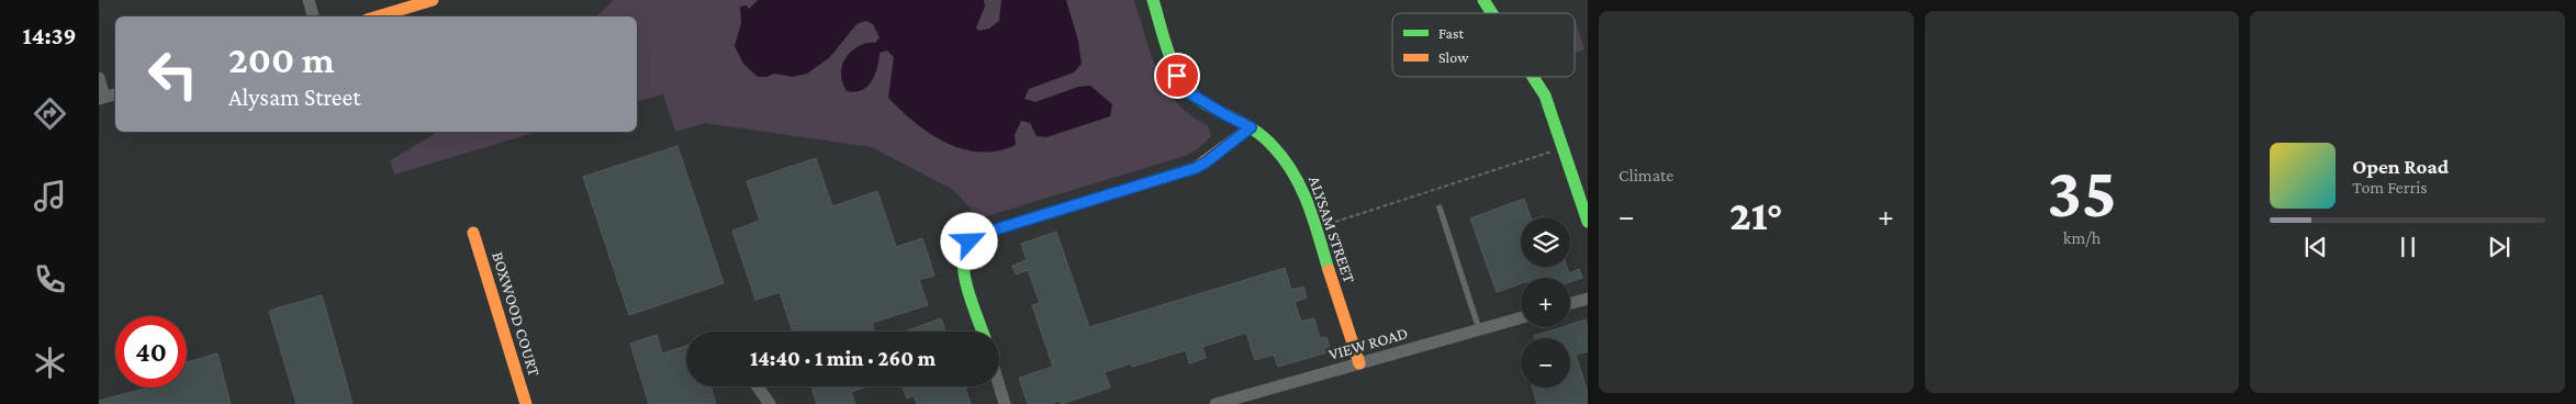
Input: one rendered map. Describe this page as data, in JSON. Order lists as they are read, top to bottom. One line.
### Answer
{"streets":{"street":["ALYSAM STREET","BOXWOOD COURT","VIEW ROAD"]},"crossings":[["ALYSAM STREET","VIEW ROAD"]],"legend":["Fast","Slow"],"page":{"tabs":"14:39","tile":["Climate",["35","km/h"]],"turn":["200 m","Alysam Street"],"song":["Open Road","Tom Ferris"],"heat":["−","21°","+"],"map_buttons":["+","−"],"limit":"40","trip":"14:40 · 1 min · 260 m"}}
